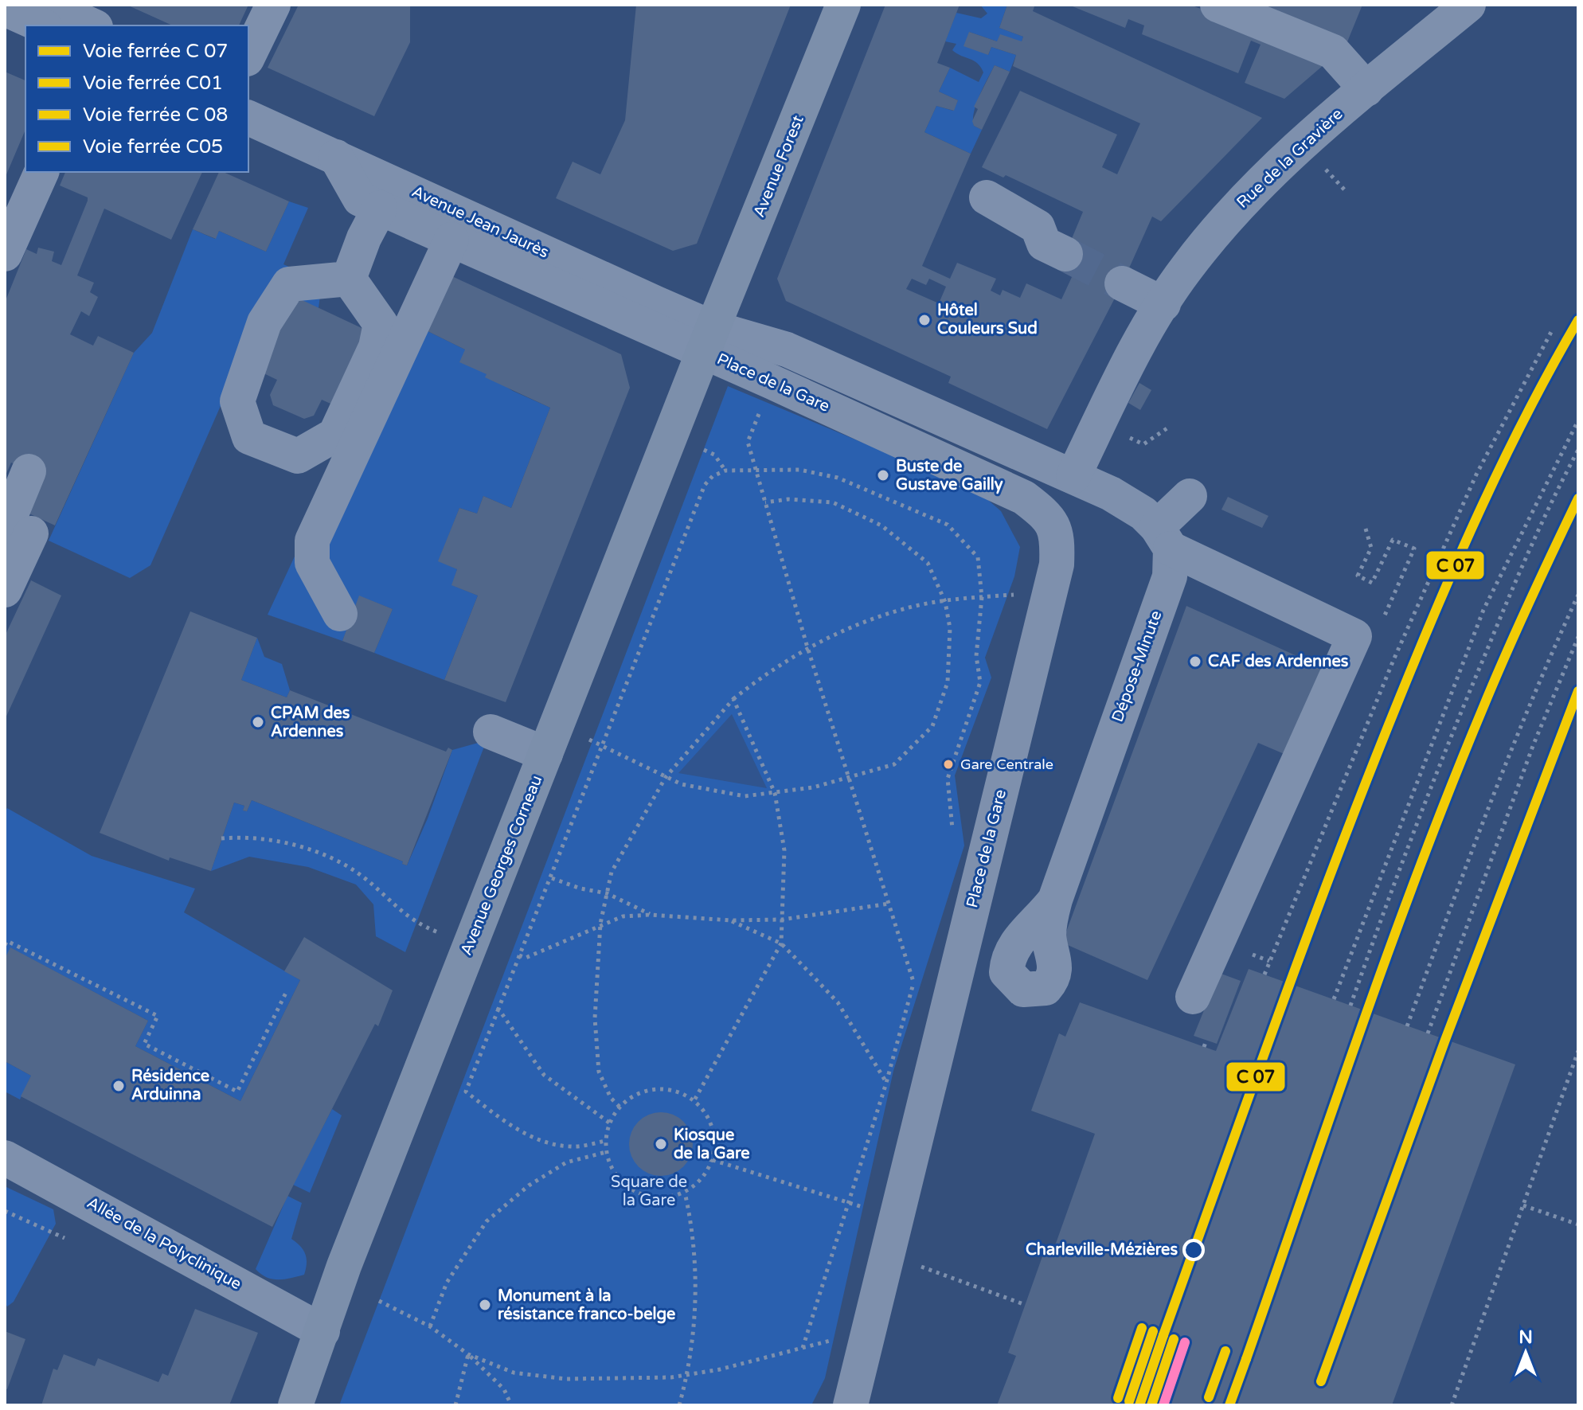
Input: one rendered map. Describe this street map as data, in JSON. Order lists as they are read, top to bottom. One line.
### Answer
{"streets":{"main road":["Avenue Forest","Avenue Georges Corneau"],"street":["Rue de la Gravière","Avenue Jean Jaurès","Place de la Gare","Dépose-Minute","Allée de la Polyclinique"]},"crossings":[["Rue de la Gravière","Place de la Gare"],["Avenue Forest","Avenue Jean Jaurès"],["Avenue Forest","Place de la Gare"],["Avenue Forest","Avenue Georges Corneau"],["Avenue Jean Jaurès","Place de la Gare"],["Avenue Jean Jaurès","Avenue Georges Corneau"],["Place de la Gare","Avenue Georges Corneau"],["Avenue Georges Corneau","Allée de la Polyclinique"]],"parks":["Square de la Gare"],"places":["Hôtel Couleurs Sud","Buste de Gustave Gailly","CAF des Ardennes","CPAM des Ardennes","Gare Centrale","Résidence Arduinna","Kiosque de la Gare","Charleville-Mézières","Monument à la résistance franco-belge"],"lines":["rail line C05","rail line C01"],"legend":["Voie ferrée C 07","Voie ferrée C01","Voie ferrée C 08","Voie ferrée C05"],"north":"top"}
